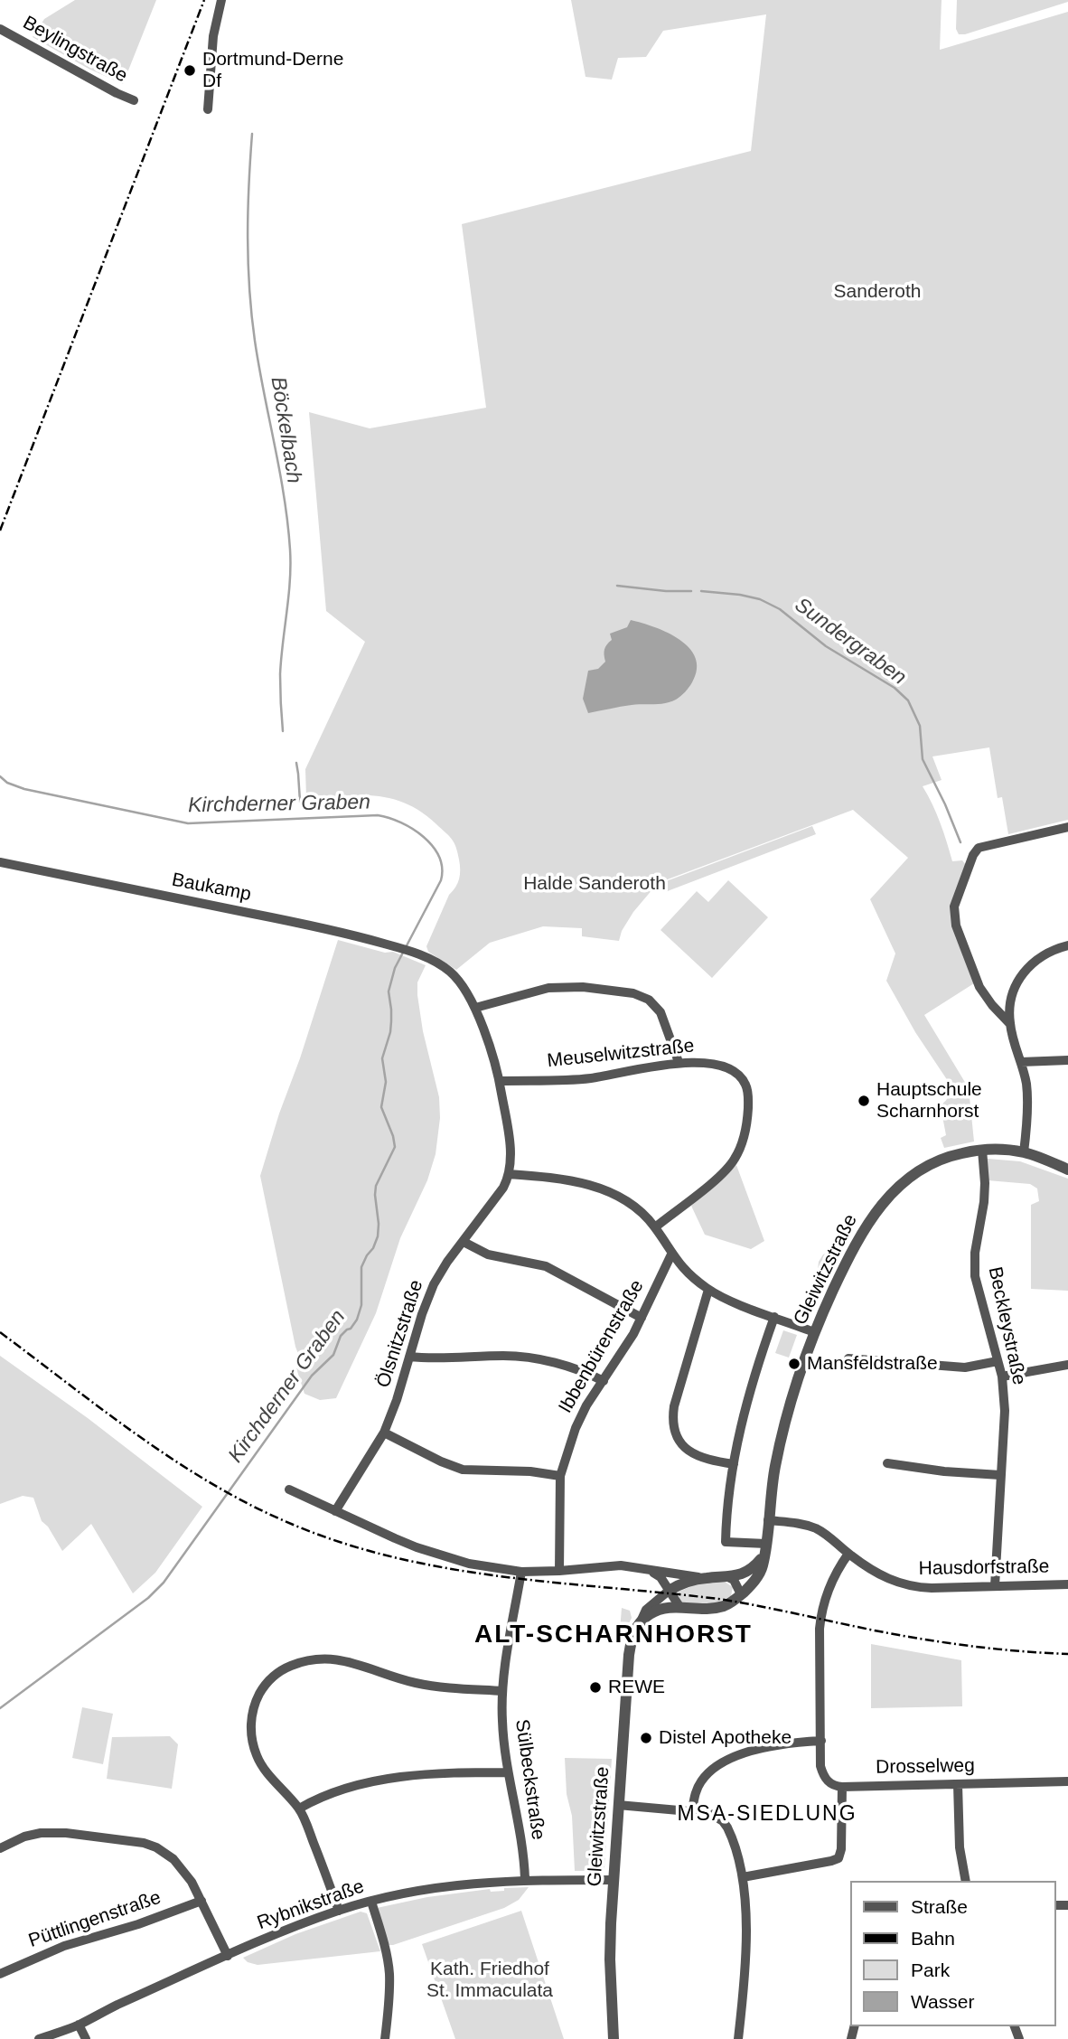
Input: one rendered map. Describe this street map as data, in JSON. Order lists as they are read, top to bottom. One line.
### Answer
{"streets":{"street":["Beylingstraße","Baukamp","Meuselwitzstraße","Gleiwitzstraße","Beckleystraße","Ölsnitzstraße","Ibbenbürenstraße","Hausdorfstraße","Drosselweg","Sülbeckstraße","Rybnikstraße","Püttlingenstraße"]},"crossings":[["Gleiwitzstraße","Beckleystraße"],["Gleiwitzstraße","Hausdorfstraße"],["Gleiwitzstraße","Rybnikstraße"],["Beckleystraße","Hausdorfstraße"],["Sülbeckstraße","Rybnikstraße"]],"districts":["ALT-SCHARNHORST","MSA-SIEDLUNG"],"water":["Böckelbach","Sundergraben","Kirchderner Graben"],"parks":["Sanderoth","Halde Sanderoth","Kath. Friedhof St. Immaculata"],"places":["Dortmund-Derne Df","Hauptschule Scharnhorst","Mansfeldstraße","REWE","Distel Apotheke"],"legend":["Straße","Bahn","Park","Wasser"]}
